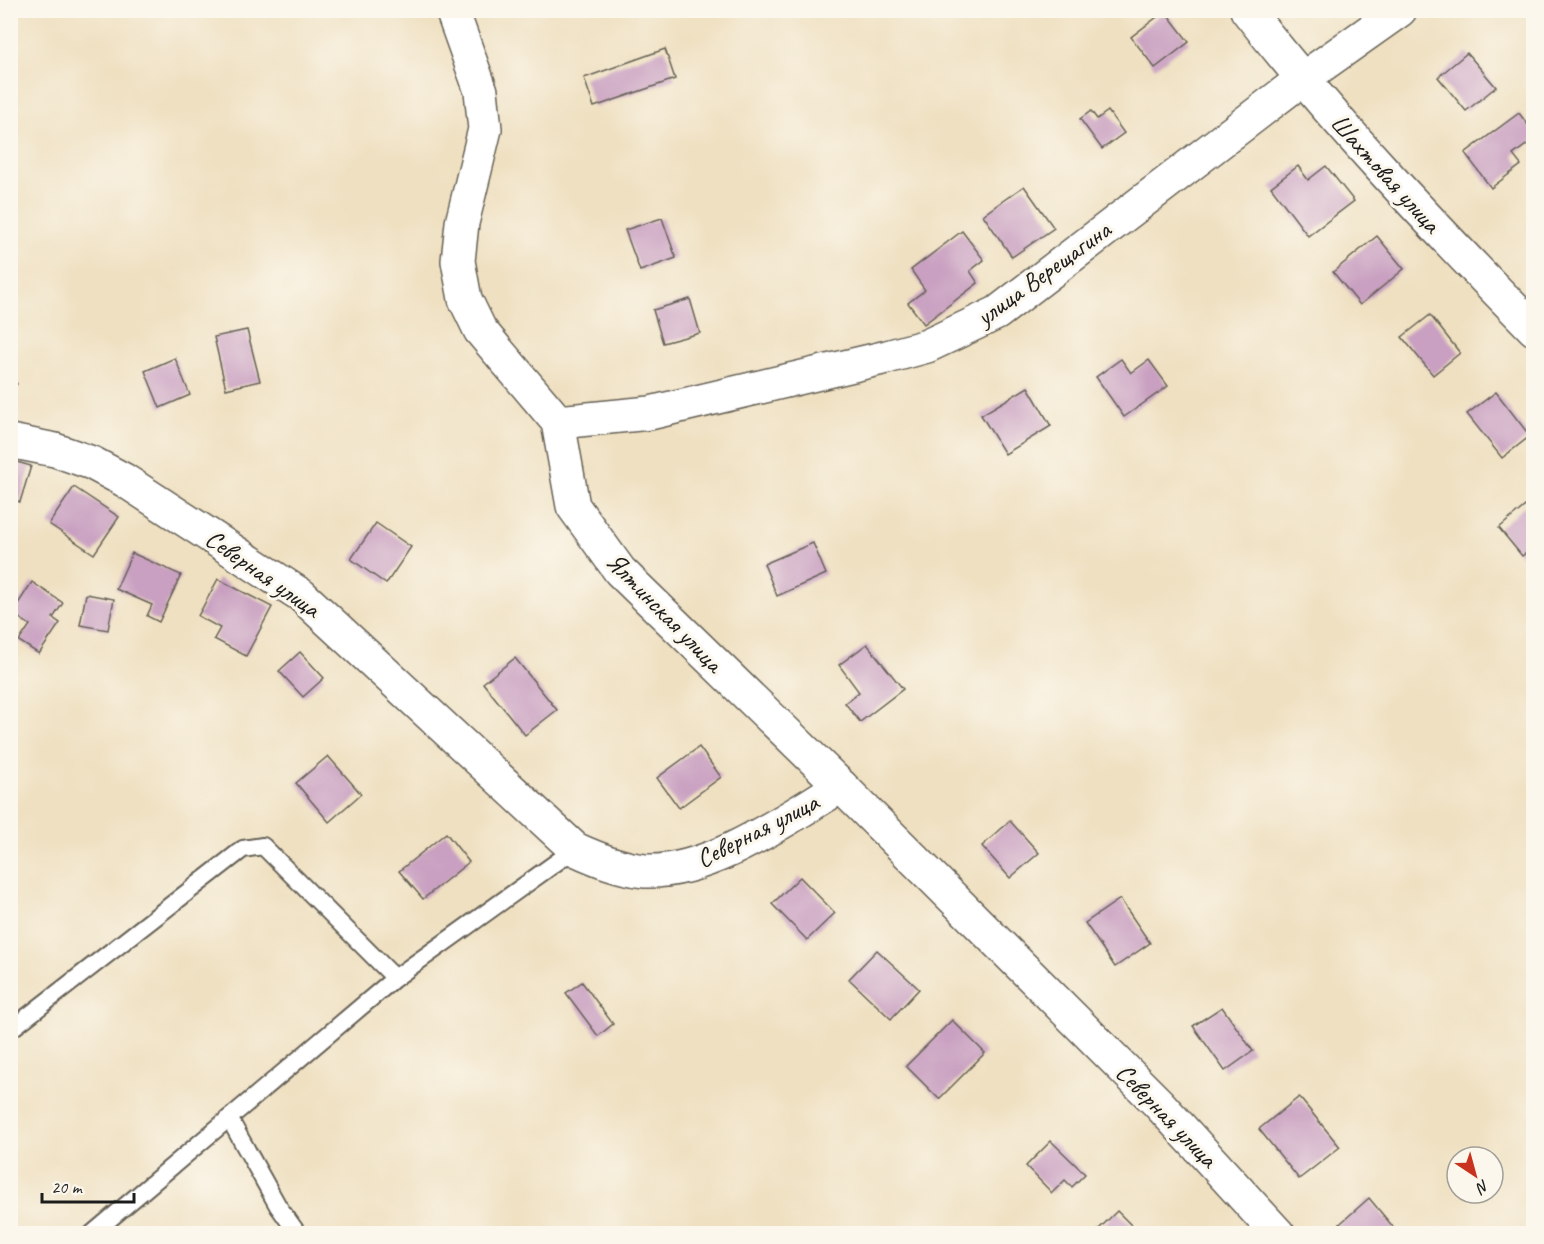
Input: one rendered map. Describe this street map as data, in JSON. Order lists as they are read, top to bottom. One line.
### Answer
{"streets":{"street":["Шахтовая улица","улица Верещагина","Северная улица","Ялтинская улица"]},"crossings":[["Шахтовая улица","улица Верещагина"],["улица Верещагина","Ялтинская улица"],["Северная улица","Ялтинская улица"]],"scale_bar":"20 m","north":"bottom right"}
